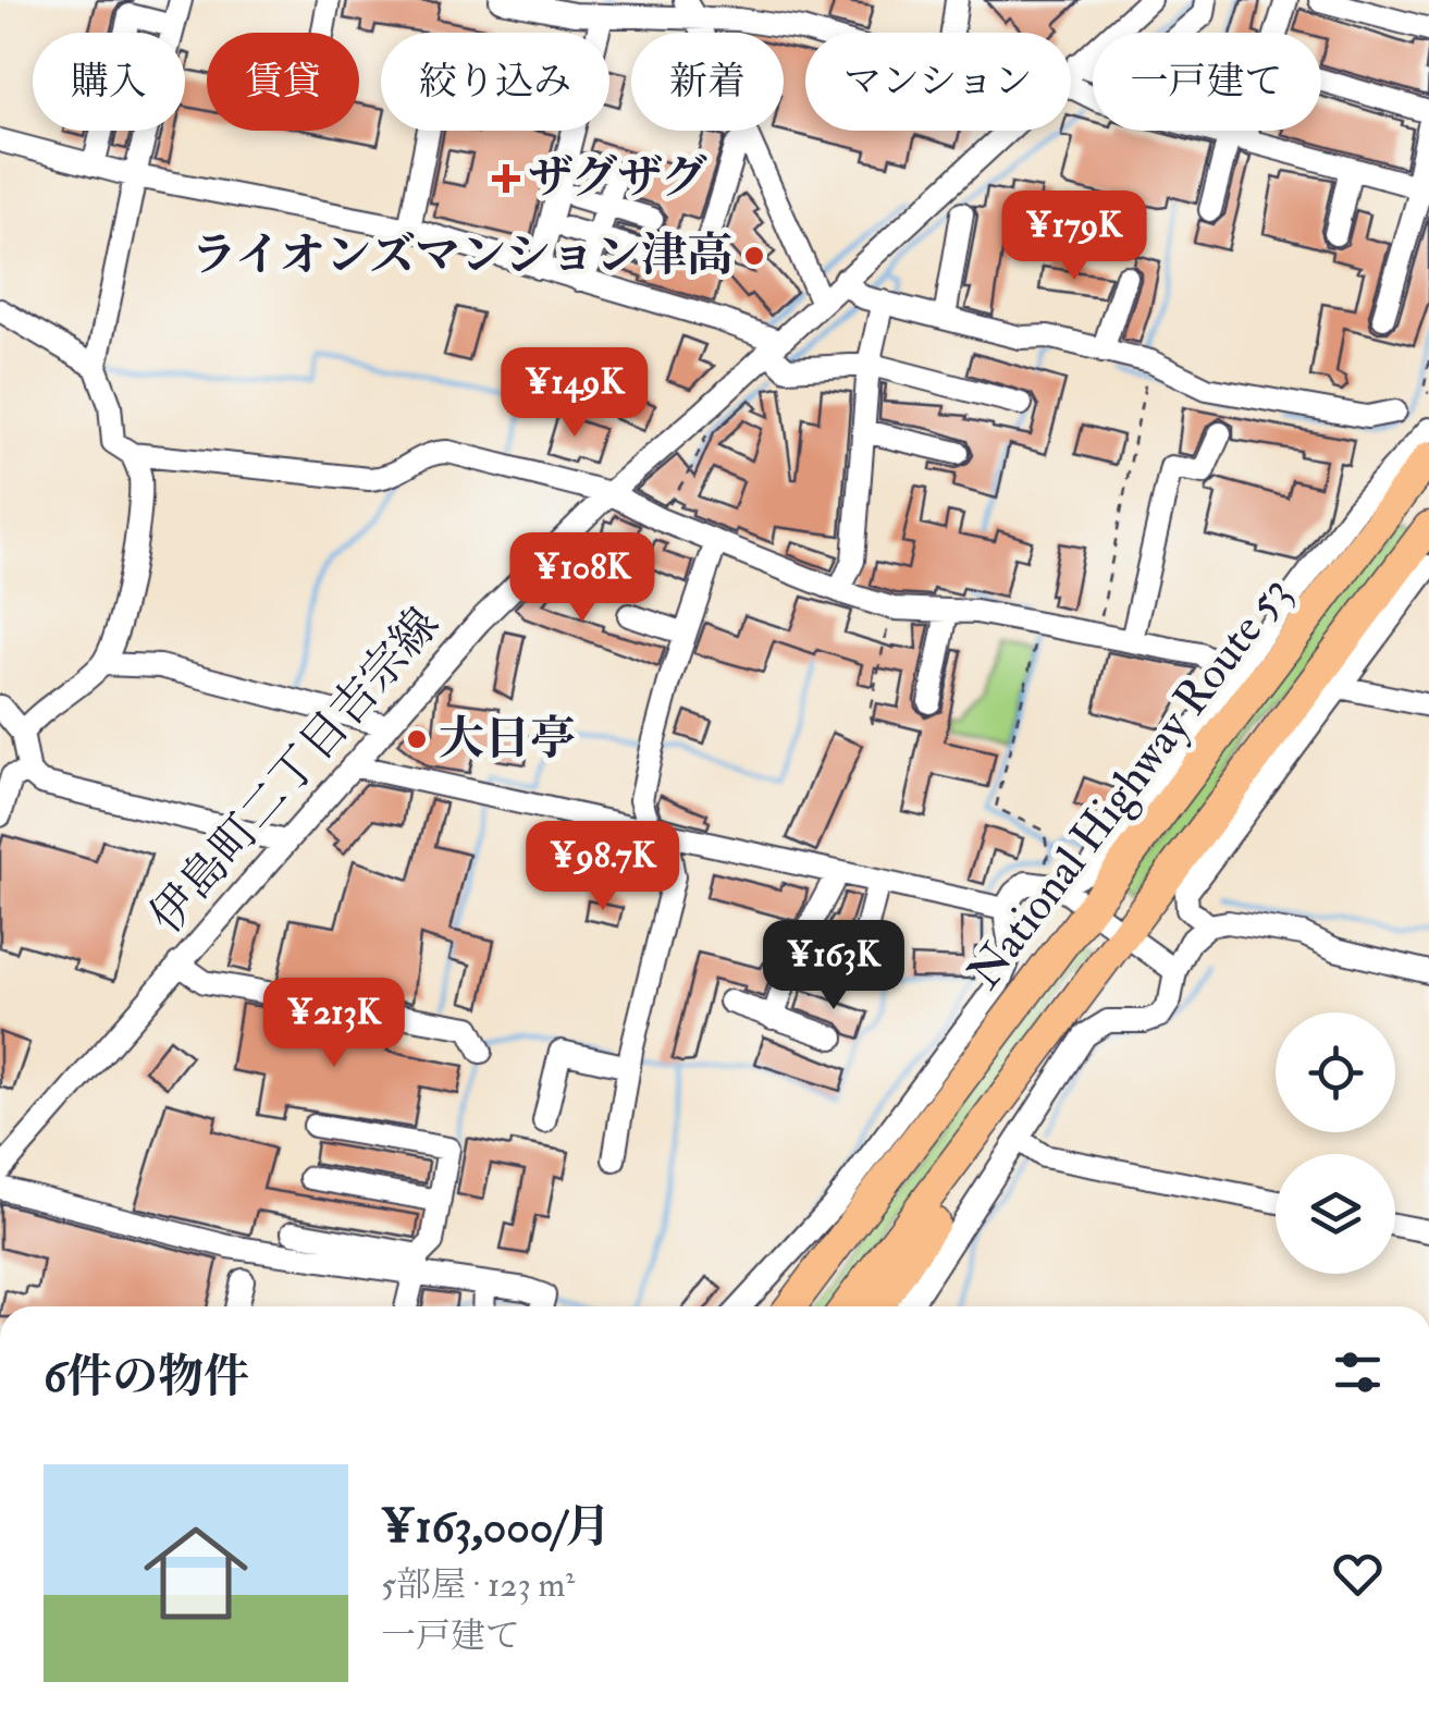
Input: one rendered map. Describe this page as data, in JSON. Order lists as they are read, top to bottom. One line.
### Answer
{"streets":{"highway":["National Highway Route 53"],"street":["伊島町二丁目吉宗線"]},"places":{"health":["ザグザグ"],"other":["ライオンズマンション津高","大日亭"]},"page":{"chip":["購入","賃貸","絞り込み","新着","マンション","一戸建て"],"price":["¥179K","¥149K","¥108K","¥98.7K","¥163K","¥213K"],"heading":"6件の物件","list":[{"name":"¥163,000/月","note":"5部屋 · 123 m² · 一戸建て"}]}}
